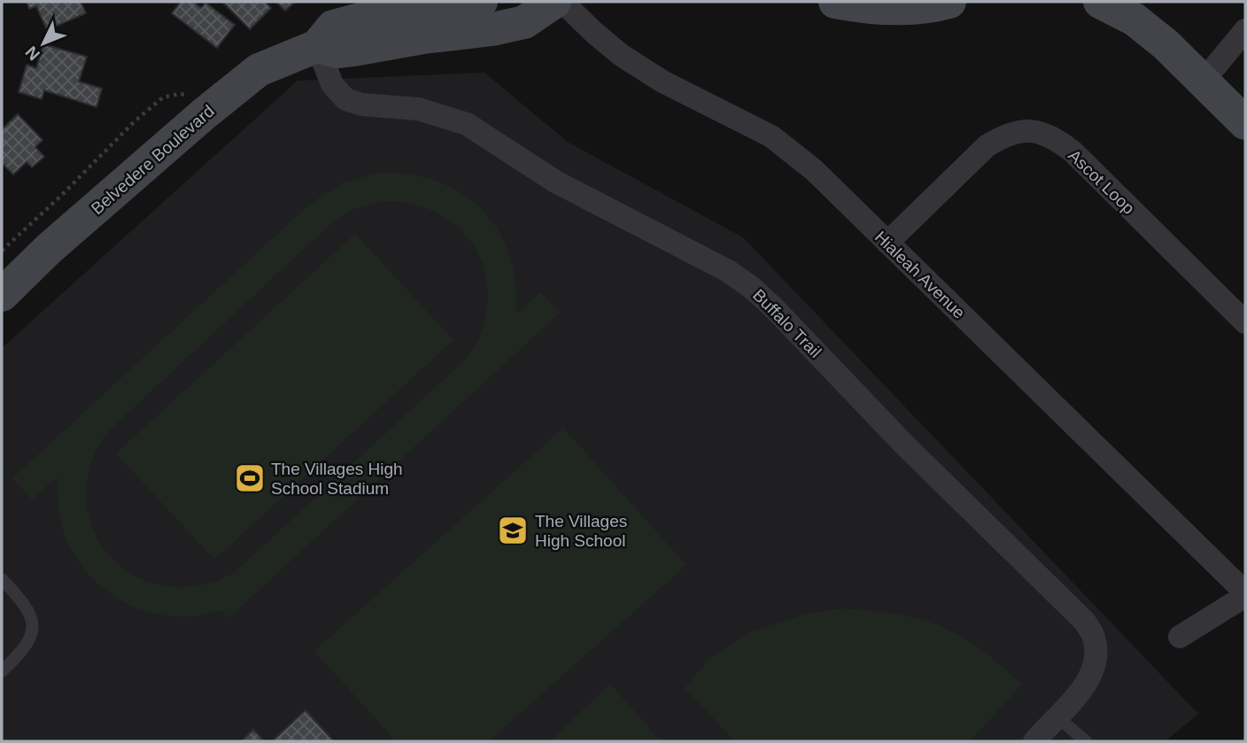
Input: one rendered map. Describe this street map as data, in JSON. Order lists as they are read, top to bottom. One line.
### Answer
{"streets":{"street":["Belvedere Boulevard","Ascot Loop","Hialeah Avenue","Buffalo Trail"]},"crossings":[["Belvedere Boulevard","Buffalo Trail"],["Ascot Loop","Hialeah Avenue"]],"places":{"sports":["The Villages High School Stadium"],"school or university":["The Villages High School"]},"north":"bottom left"}
